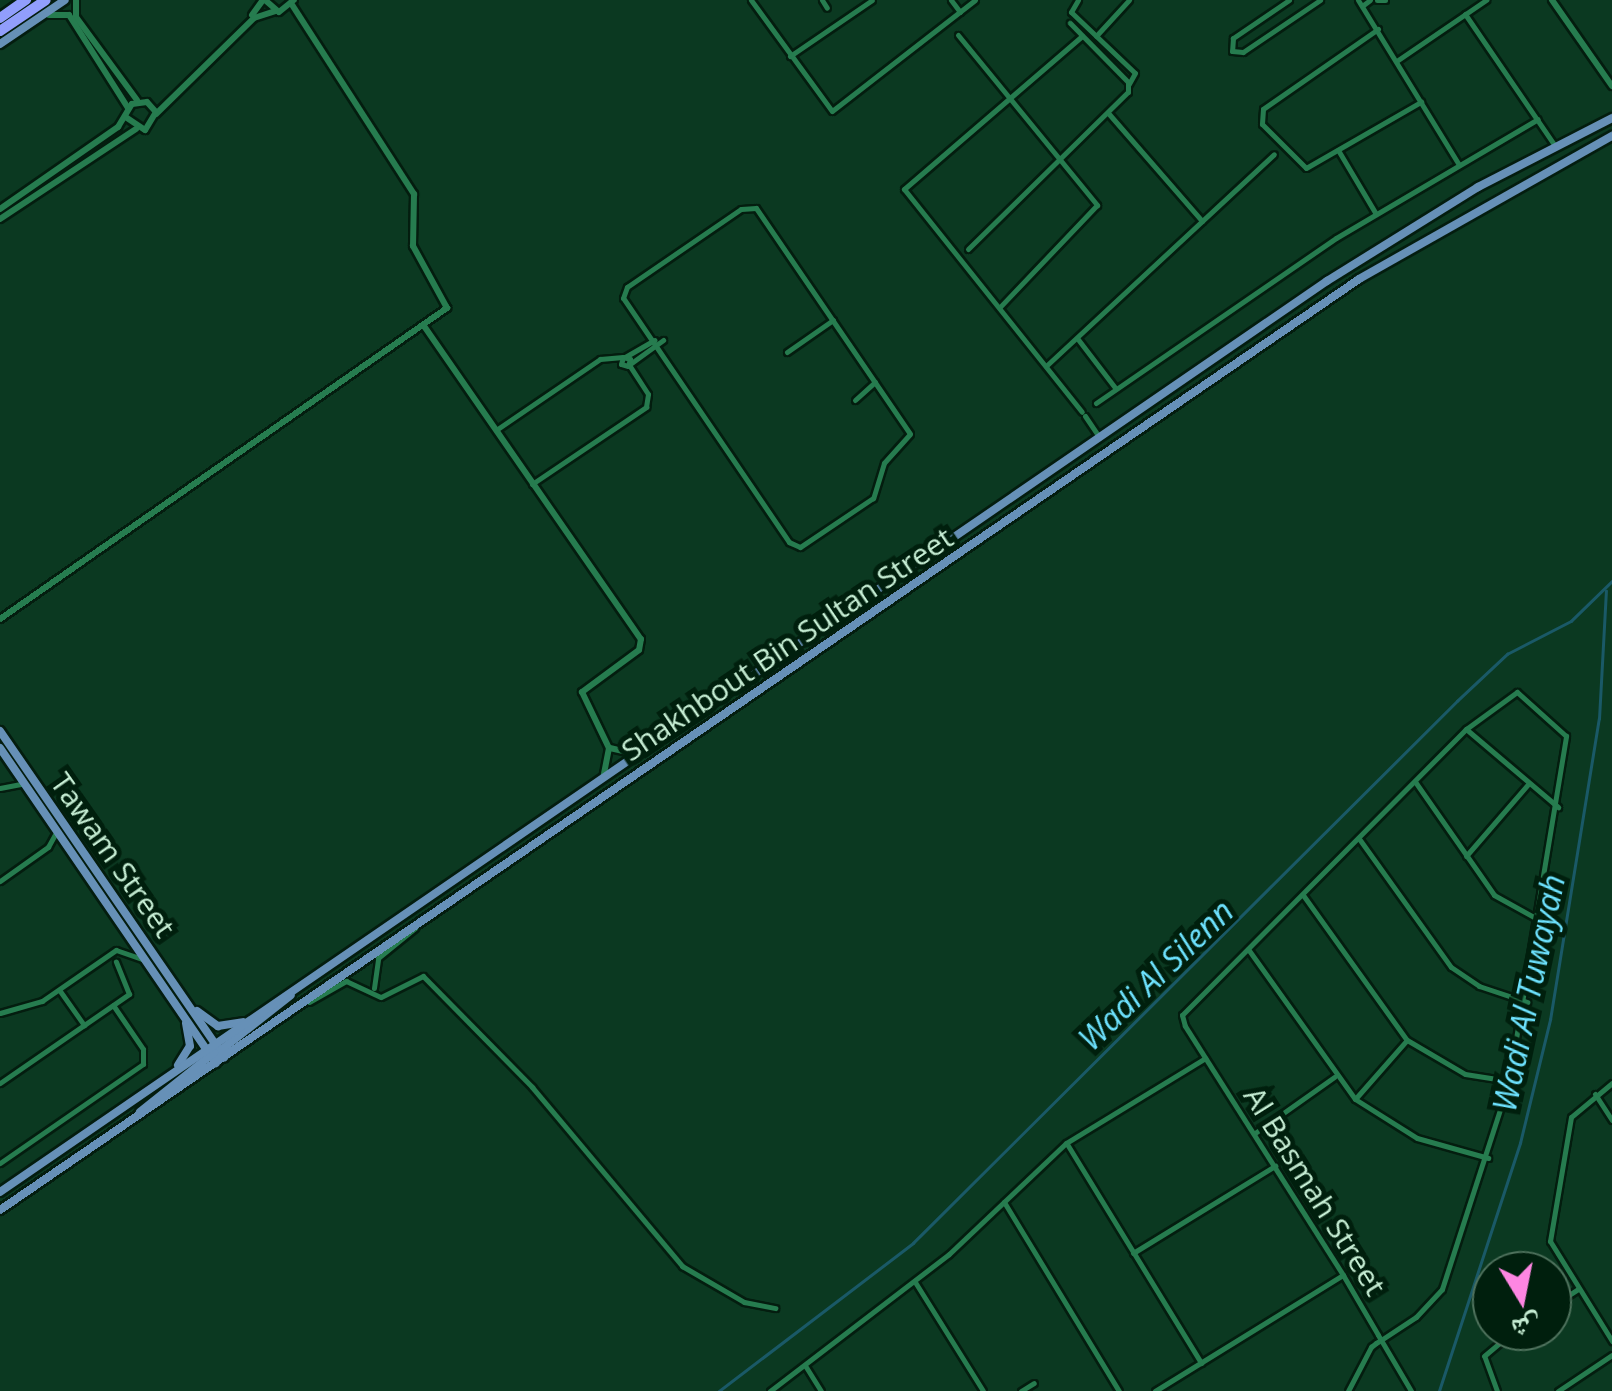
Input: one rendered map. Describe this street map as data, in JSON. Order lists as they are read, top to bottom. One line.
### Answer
{"streets":{"main road":["Shakhbout Bin Sultan Street","Tawam Street"],"street":["Al Basmah Street"]},"crossings":[["Shakhbout Bin Sultan Street","Tawam Street"]],"water":["Wadi Al Silenn","Wadi Al Tuwayah"],"north":"bottom"}
